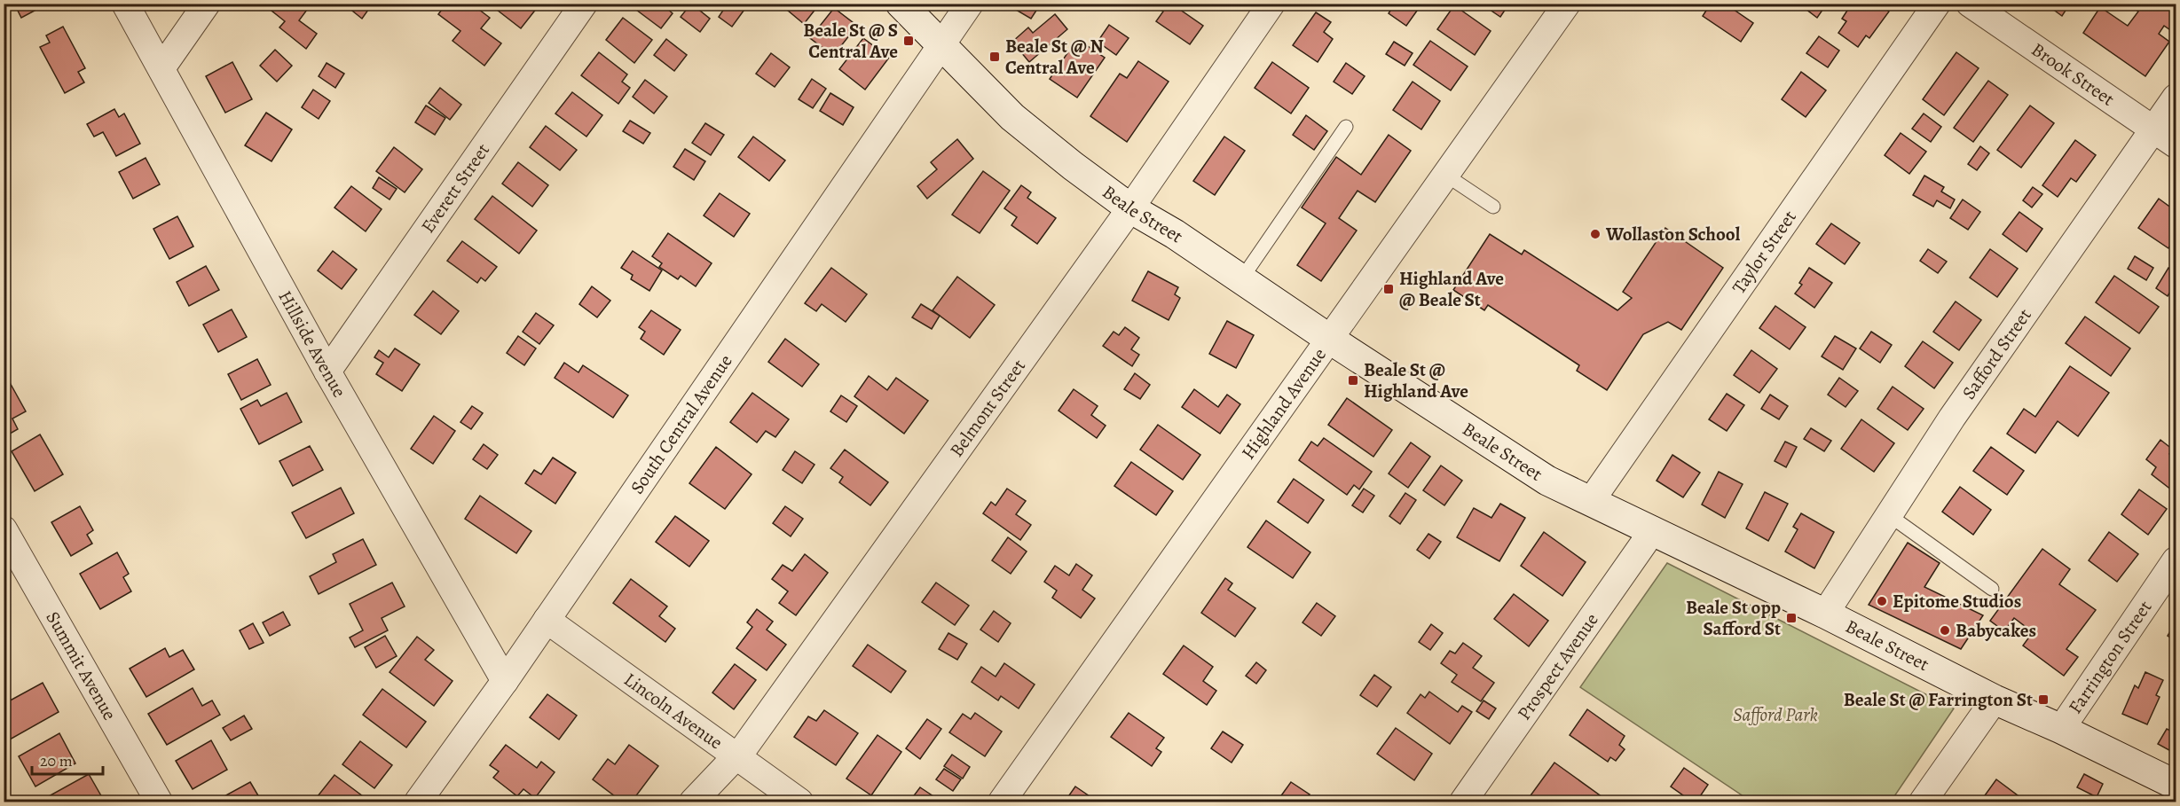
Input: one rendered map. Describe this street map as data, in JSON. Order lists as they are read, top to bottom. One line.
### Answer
{"streets":{"main road":["Beale Street"],"street":["Brook Street","Everett Street","Taylor Street","Hillside Avenue","Safford Street","Highland Avenue","Belmont Street","South Central Avenue","Farrington Street","Summit Avenue","Prospect Avenue","Lincoln Avenue"]},"crossings":[["Brook Street","Safford Street"],["Everett Street","Hillside Avenue"],["Beale Street","Taylor Street"],["Beale Street","Safford Street"],["Beale Street","Highland Avenue"],["Beale Street","Belmont Street"],["Beale Street","South Central Avenue"],["Beale Street","Farrington Street"],["Beale Street","Prospect Avenue"],["Hillside Avenue","South Central Avenue"],["Belmont Street","Lincoln Avenue"],["South Central Avenue","Lincoln Avenue"]],"parks":["Safford Park"],"places":{"transit":["Beale St @ S Central Ave","Beale St @ N Central Ave","Highland Ave @ Beale St","Beale St @ Highland Ave","Beale St opp Safford St","Beale St @ Farrington St"],"other":["Wollaston School","Epitome Studios","Babycakes"]},"scale_bar":"20 m"}
